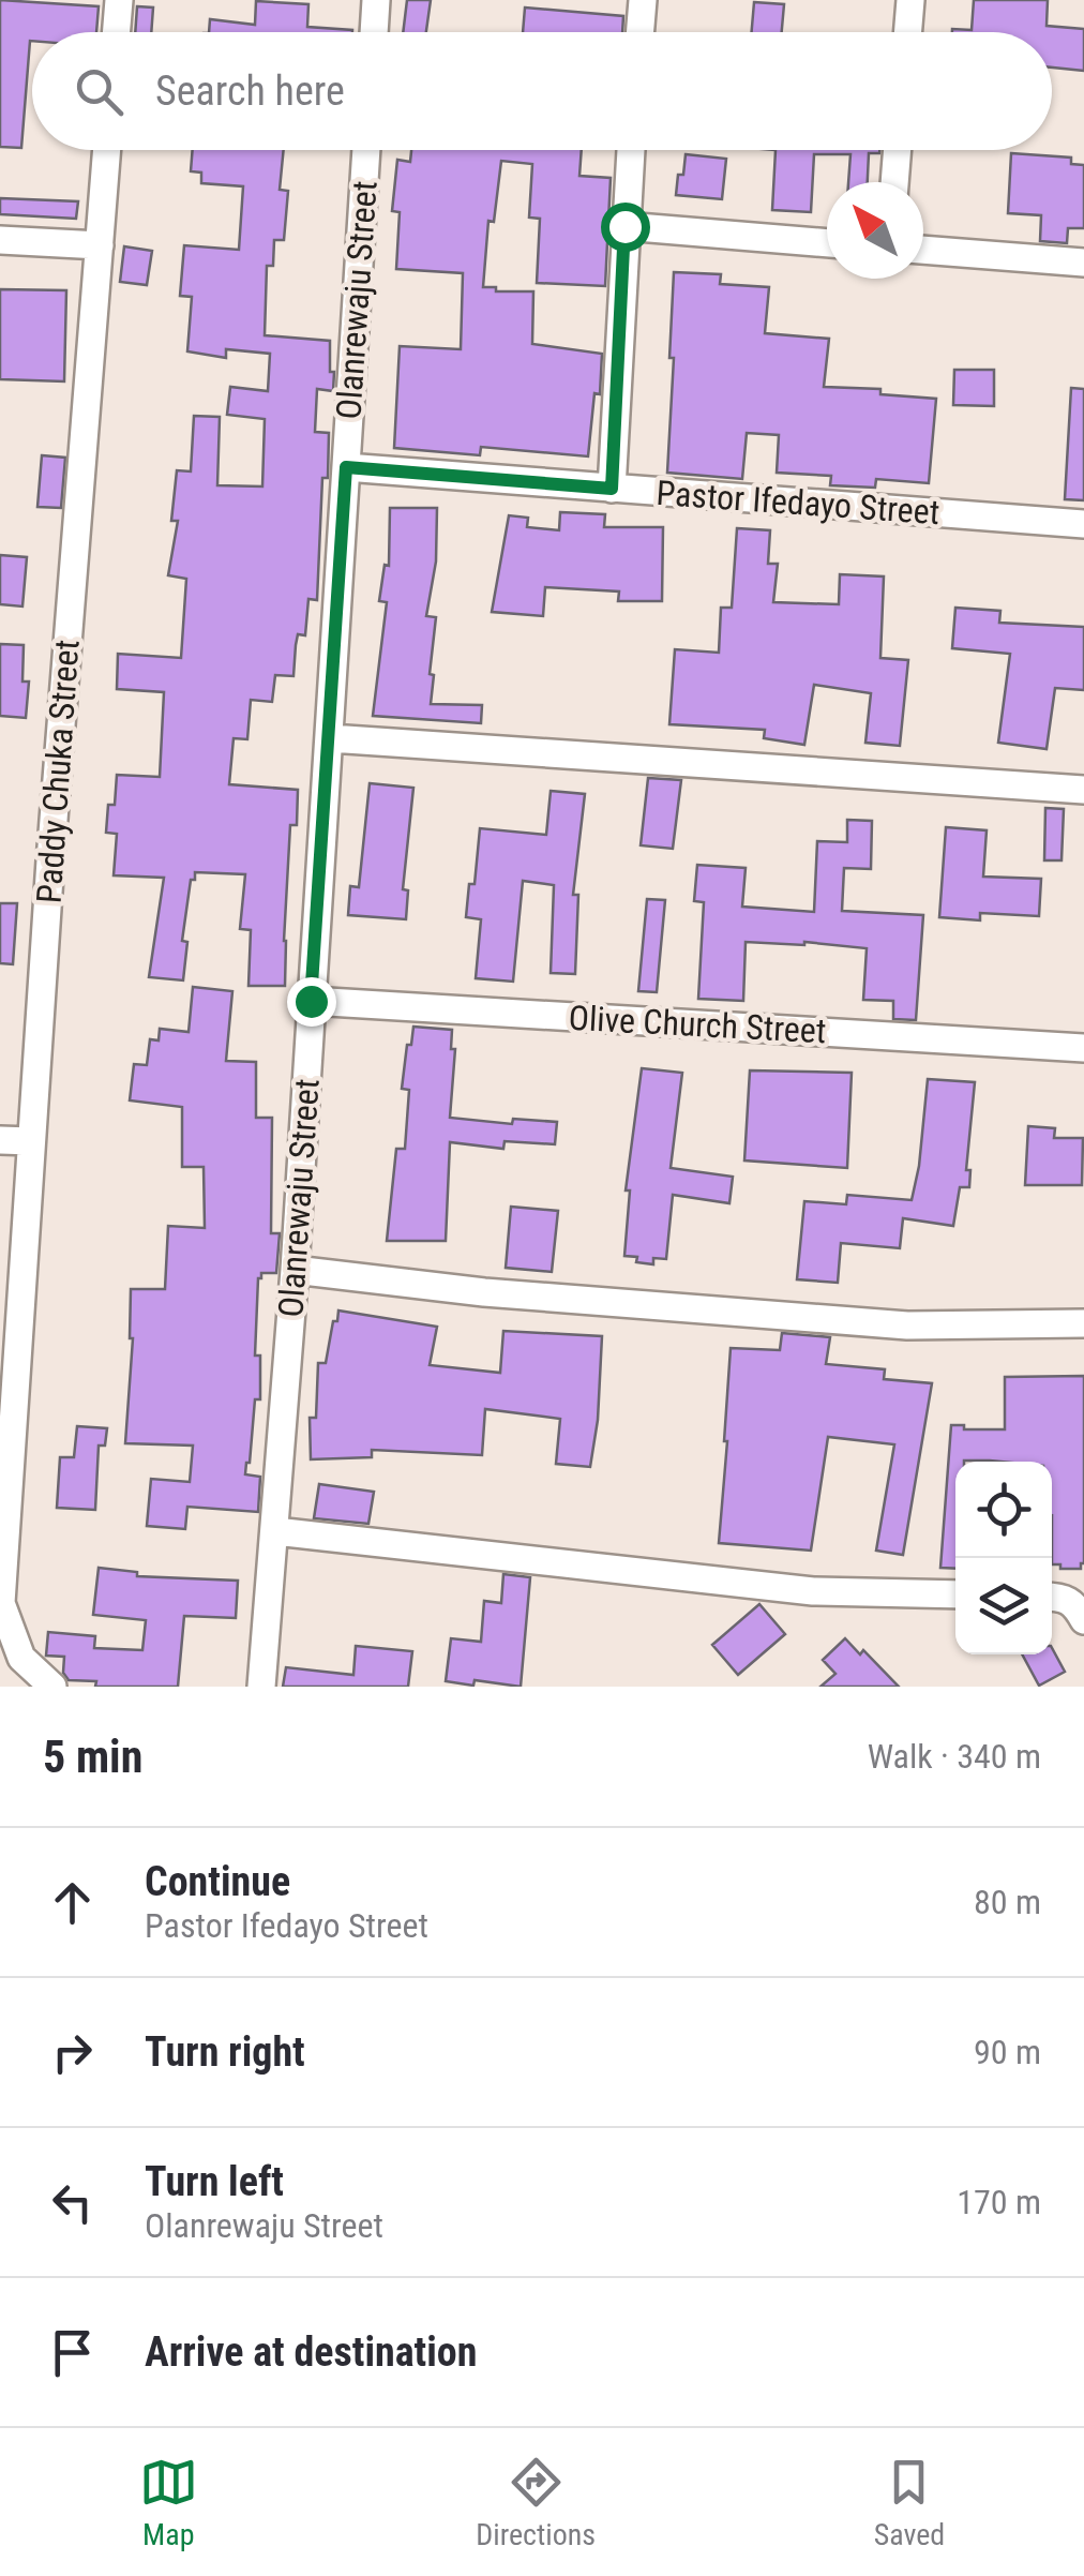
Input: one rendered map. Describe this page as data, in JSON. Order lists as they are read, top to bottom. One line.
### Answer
{"streets":{"street":["Olanrewaju Street","Pastor Ifedayo Street","Paddy Chuka Street","Olive Church Street"]},"crossings":[["Olanrewaju Street","Olive Church Street"]],"north":"top left","page":{"search":"Search here","heading":["5 min","Walk · 340 m"],"list":[["Continue","Pastor Ifedayo Street","80 m"],["Turn right","90 m"],["Turn left","Olanrewaju Street","170 m"],"Arrive at destination"],"nav":["Map","Directions","Saved"]}}
